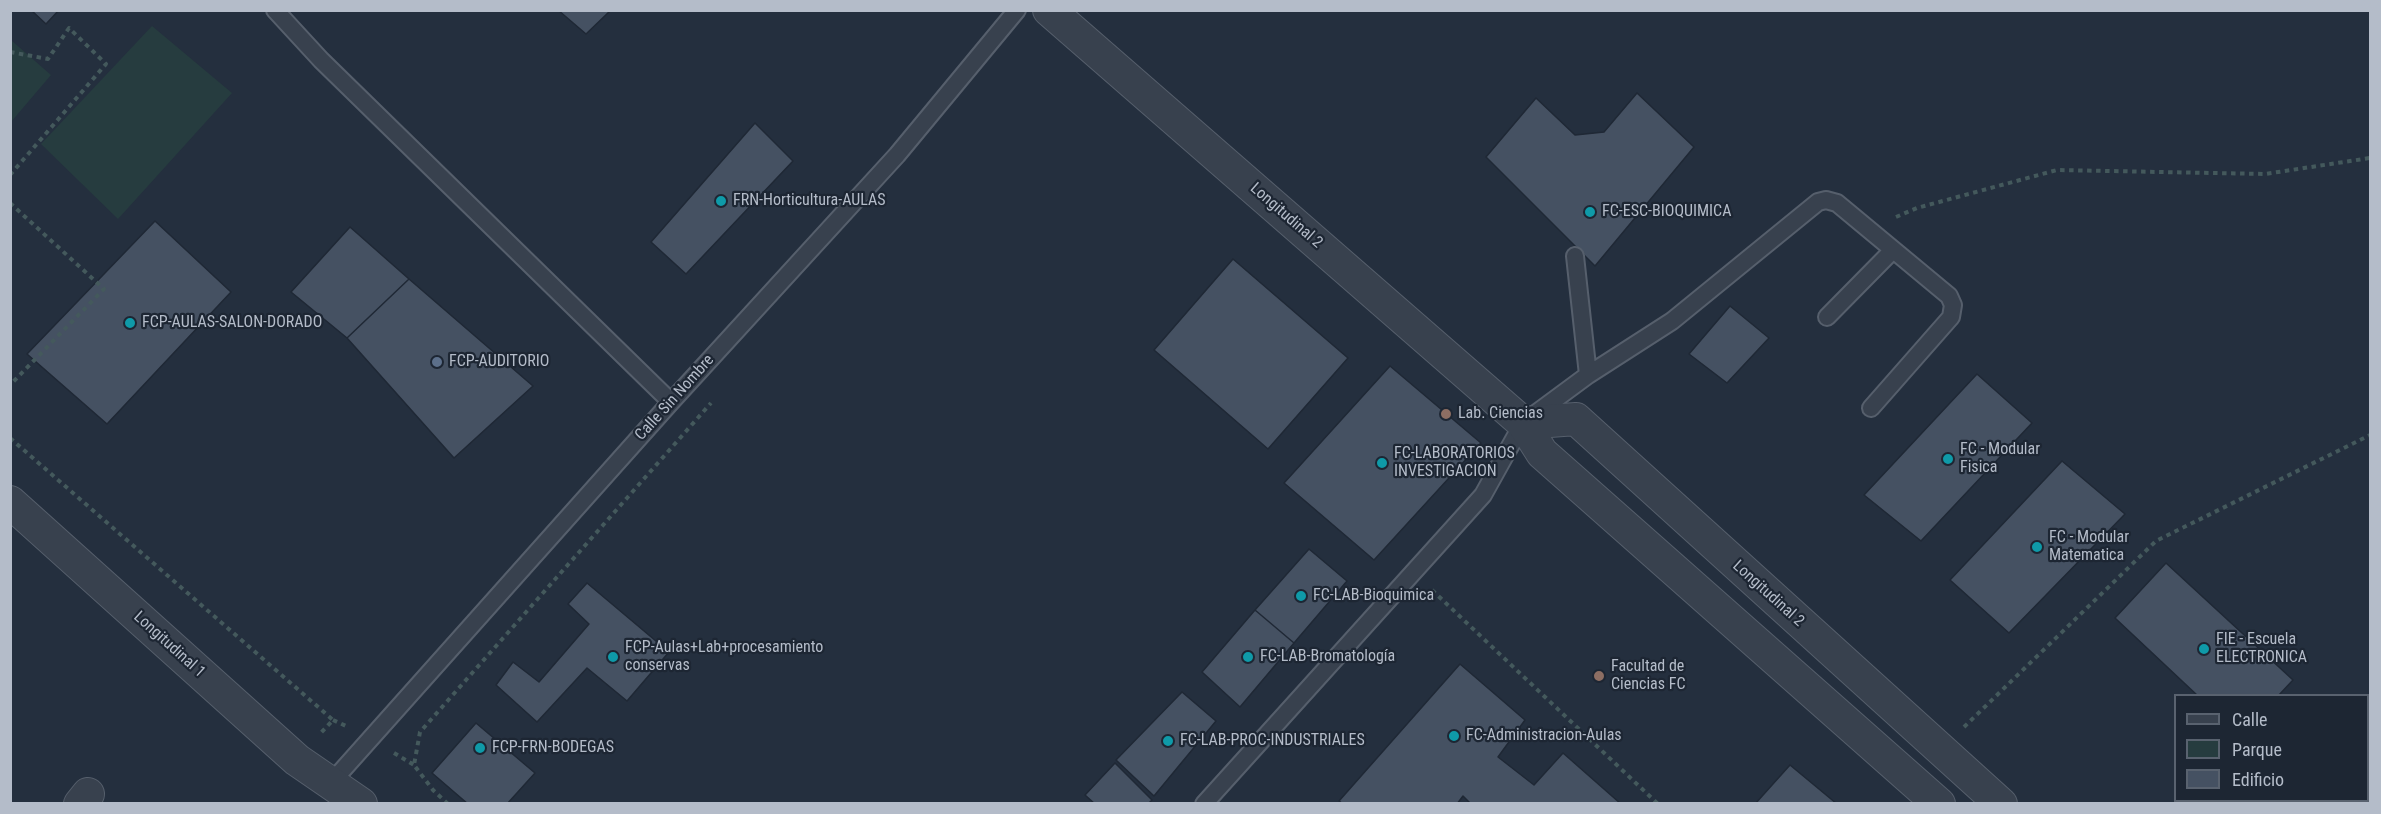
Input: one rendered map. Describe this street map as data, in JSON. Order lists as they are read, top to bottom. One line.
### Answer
{"streets":{"street":["Longitudinal 2","Longitudinal 1"],"lane":["Calle Sin Nombre"]},"crossings":[["Calle Sin Nombre","Longitudinal 1"]],"places":["FRN-Horticultura-AULAS","FC-ESC-BIOQUIMICA","FCP-AULAS-SALON-DORADO","FCP-AUDITORIO","Lab. Ciencias","FC - Modular Fisica","FC-LABORATORIOS INVESTIGACION","FC - Modular Matematica","FC-LAB-Bioquimica","FIE - Escuela ELECTRONICA","FCP-Aulas+Lab+procesamiento conservas","FC-LAB-Bromatología","Facultad de Ciencias FC","FC-Administracion-Aulas","FC-LAB-PROC-INDUSTRIALES","FCP-FRN-BODEGAS"],"legend":["Calle","Parque","Edificio"]}
